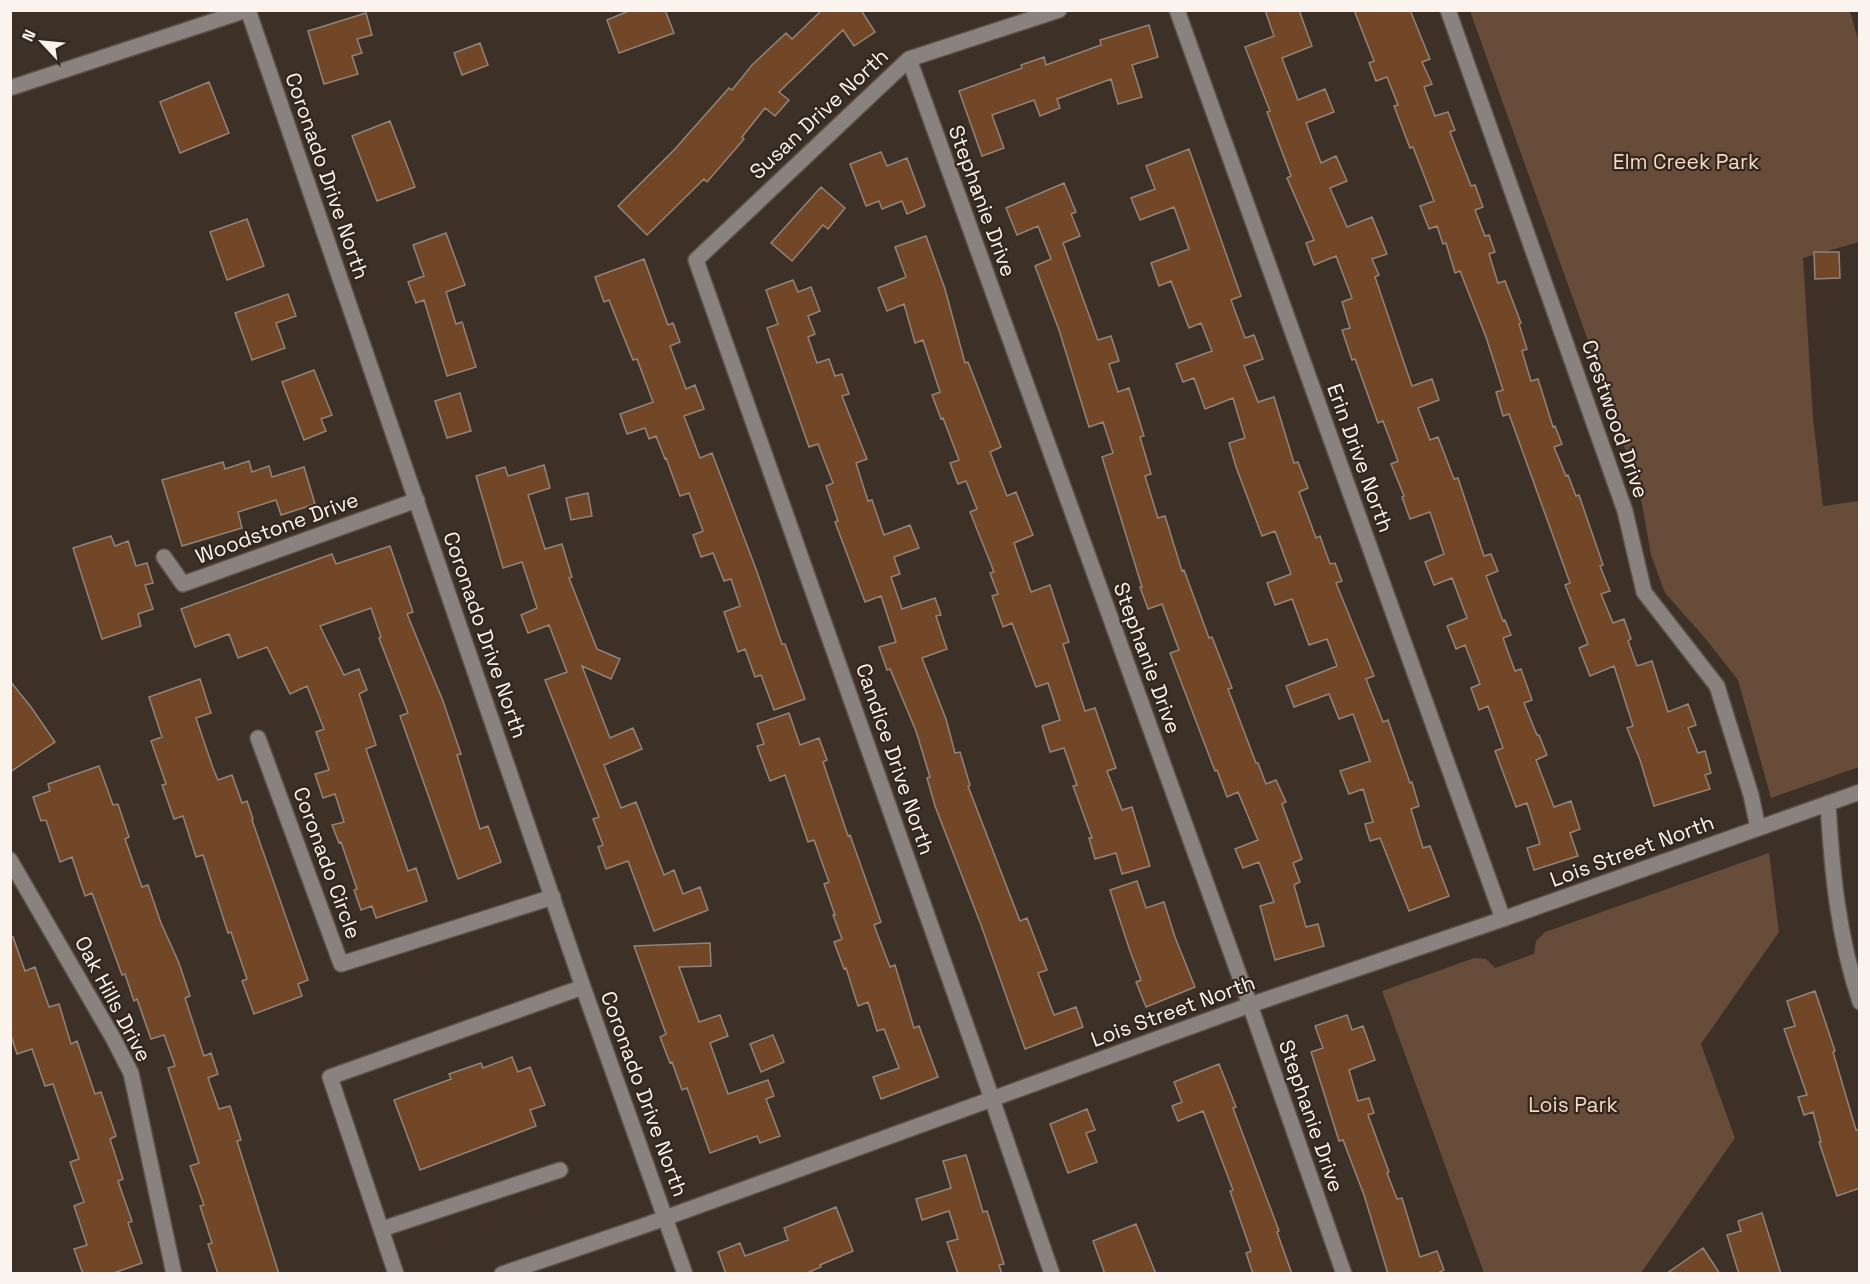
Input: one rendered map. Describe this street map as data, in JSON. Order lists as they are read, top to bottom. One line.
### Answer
{"streets":{"street":["Susan Drive North","Coronado Drive North","Stephanie Drive","Crestwood Drive","Erin Drive North","Woodstone Drive","Candice Drive North","Lois Street North","Coronado Circle","Oak Hills Drive"]},"crossings":[["Susan Drive North","Stephanie Drive"],["Susan Drive North","Candice Drive North"],["Coronado Drive North","Woodstone Drive"],["Coronado Drive North","Lois Street North"],["Coronado Drive North","Coronado Circle"],["Stephanie Drive","Lois Street North"],["Crestwood Drive","Lois Street North"],["Erin Drive North","Lois Street North"],["Candice Drive North","Lois Street North"]],"parks":["Elm Creek Park","Lois Park"],"north":"top left"}
